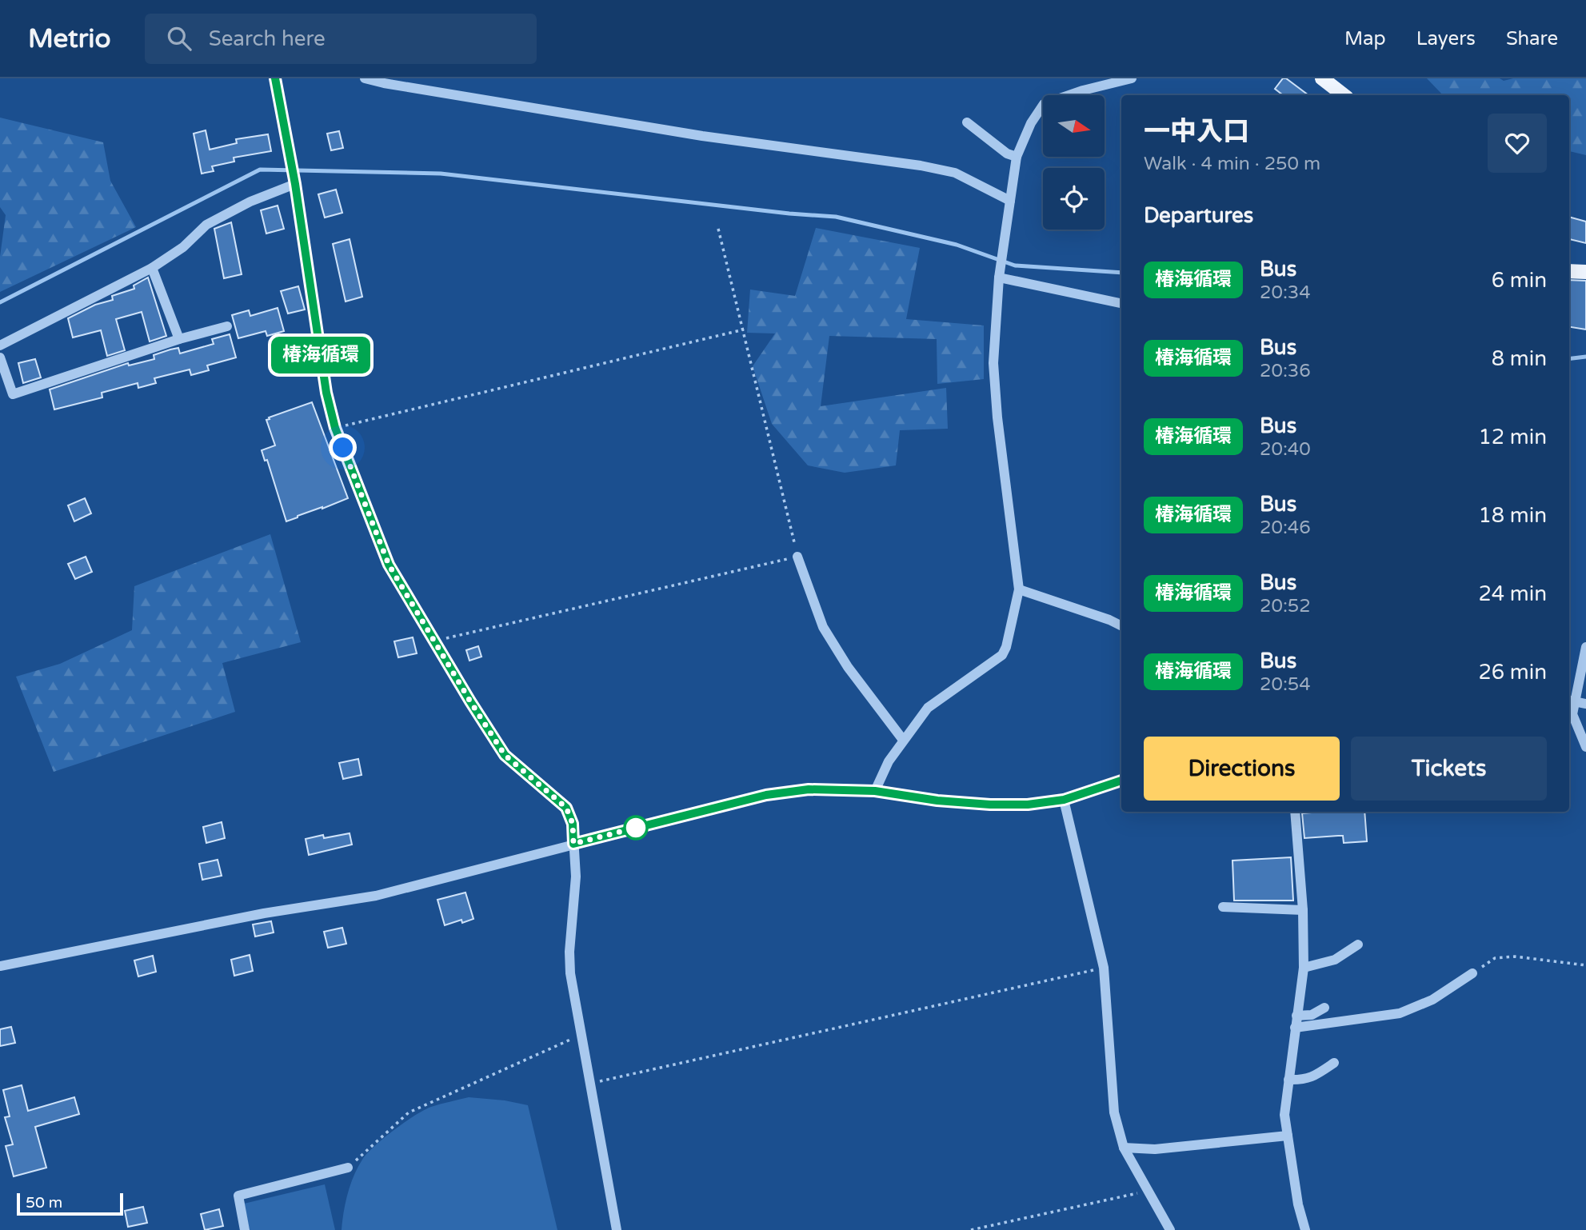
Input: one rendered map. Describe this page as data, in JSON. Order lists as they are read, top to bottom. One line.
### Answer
{"lines":["bus line 椿海循環"],"scale_bar":"50 m","north":"right","page":{"header":"Metrio","search":"Search here","nav":["Map","Layers","Share"],"on_map":"椿海循環","heading":[["一中入口","Walk · 4 min · 250 m"],"Departures"],"list":[{"mark":"椿海循環","name":"Bus","note":"20:34","value":"6 min"},{"mark":"椿海循環","name":"Bus","note":"20:36","value":"8 min"},{"mark":"椿海循環","name":"Bus","note":"20:40","value":"12 min"},{"mark":"椿海循環","name":"Bus","note":"20:46","value":"18 min"},{"mark":"椿海循環","name":"Bus","note":"20:52","value":"24 min"},{"mark":"椿海循環","name":"Bus","note":"20:54","value":"26 min"}],"buttons":["Directions","Tickets"],"scale":"50 m"}}
